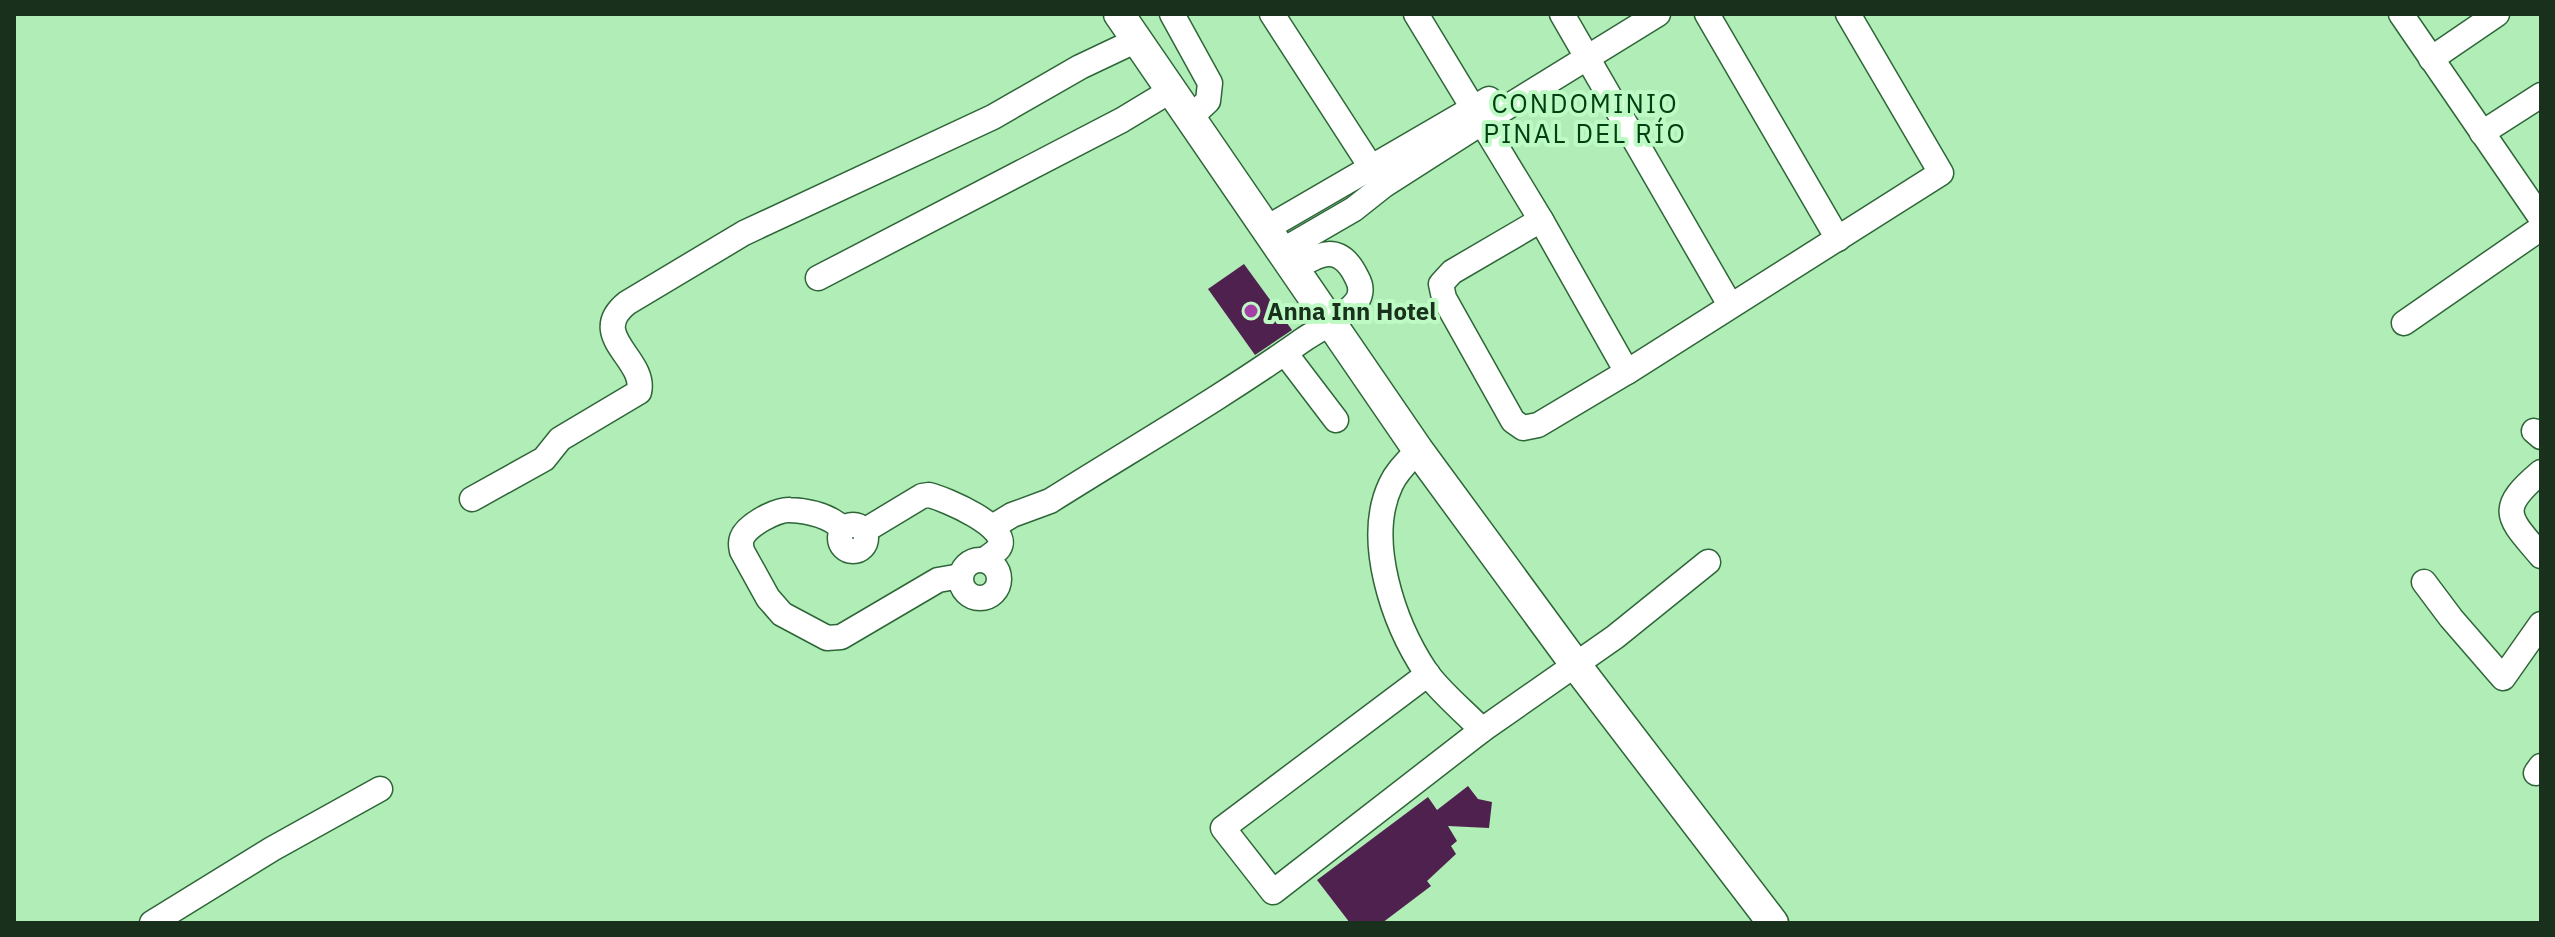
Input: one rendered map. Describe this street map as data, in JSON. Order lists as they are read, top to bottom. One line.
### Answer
{"districts":["CONDOMINIO PINAL DEL RÍO"],"places":["Anna Inn Hotel"]}
